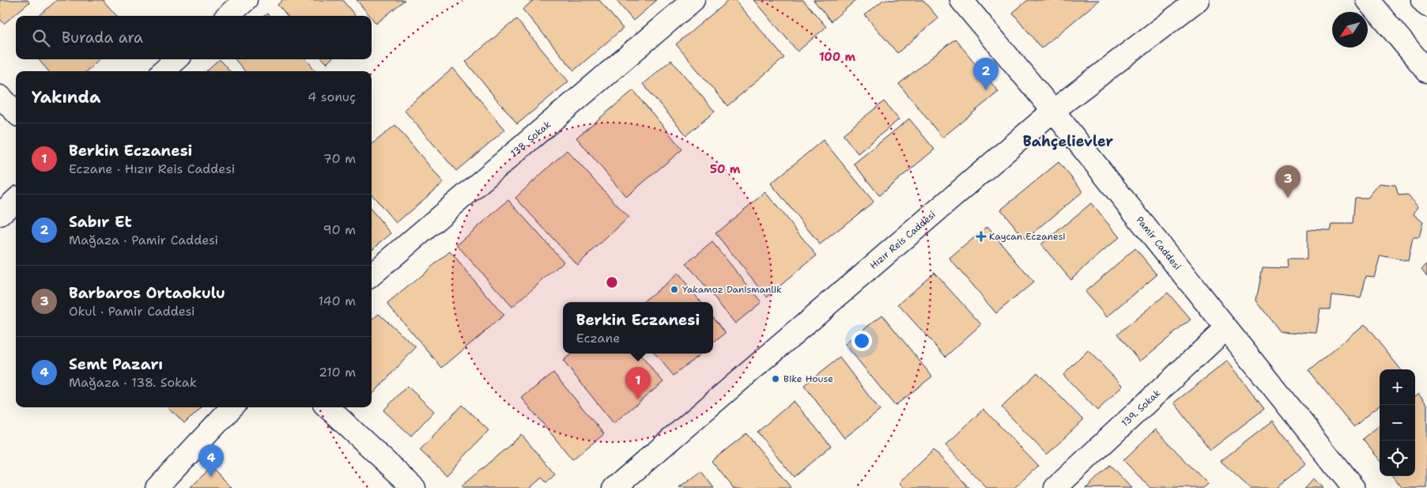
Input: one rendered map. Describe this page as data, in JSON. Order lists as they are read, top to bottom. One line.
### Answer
{"streets":{"street":["138. Sokak","Hızır Reis Caddesi","Pamir Caddesi","139. Sokak"]},"crossings":[["Hızır Reis Caddesi","Pamir Caddesi"],["Pamir Caddesi","139. Sokak"]],"districts":["Bahçelievler"],"places":{"health":["Kaycan Eczanesi"],"other":["Yakamoz Danismanlik","Bike House"]},"north":"bottom left","page":{"search":"Burada ara","pins":["2","3","1","4"],"heading":["Yakında","4 sonuç"],"list":[{"mark":"1","name":"Berkin Eczanesi","note":"Eczane · Hızır Reis Caddesi","value":"70 m"},{"mark":"2","name":"Sabır Et","note":"Mağaza · Pamir Caddesi","value":"90 m"},{"mark":"3","name":"Barbaros Ortaokulu","note":"Okul · Pamir Caddesi","value":"140 m"},{"mark":"4","name":"Semt Pazarı","note":"Mağaza · 138. Sokak","value":"210 m"}],"popup":["Berkin Eczanesi","Eczane"],"map_buttons":["+","−"]},"rings":["100 m","50 m"]}
